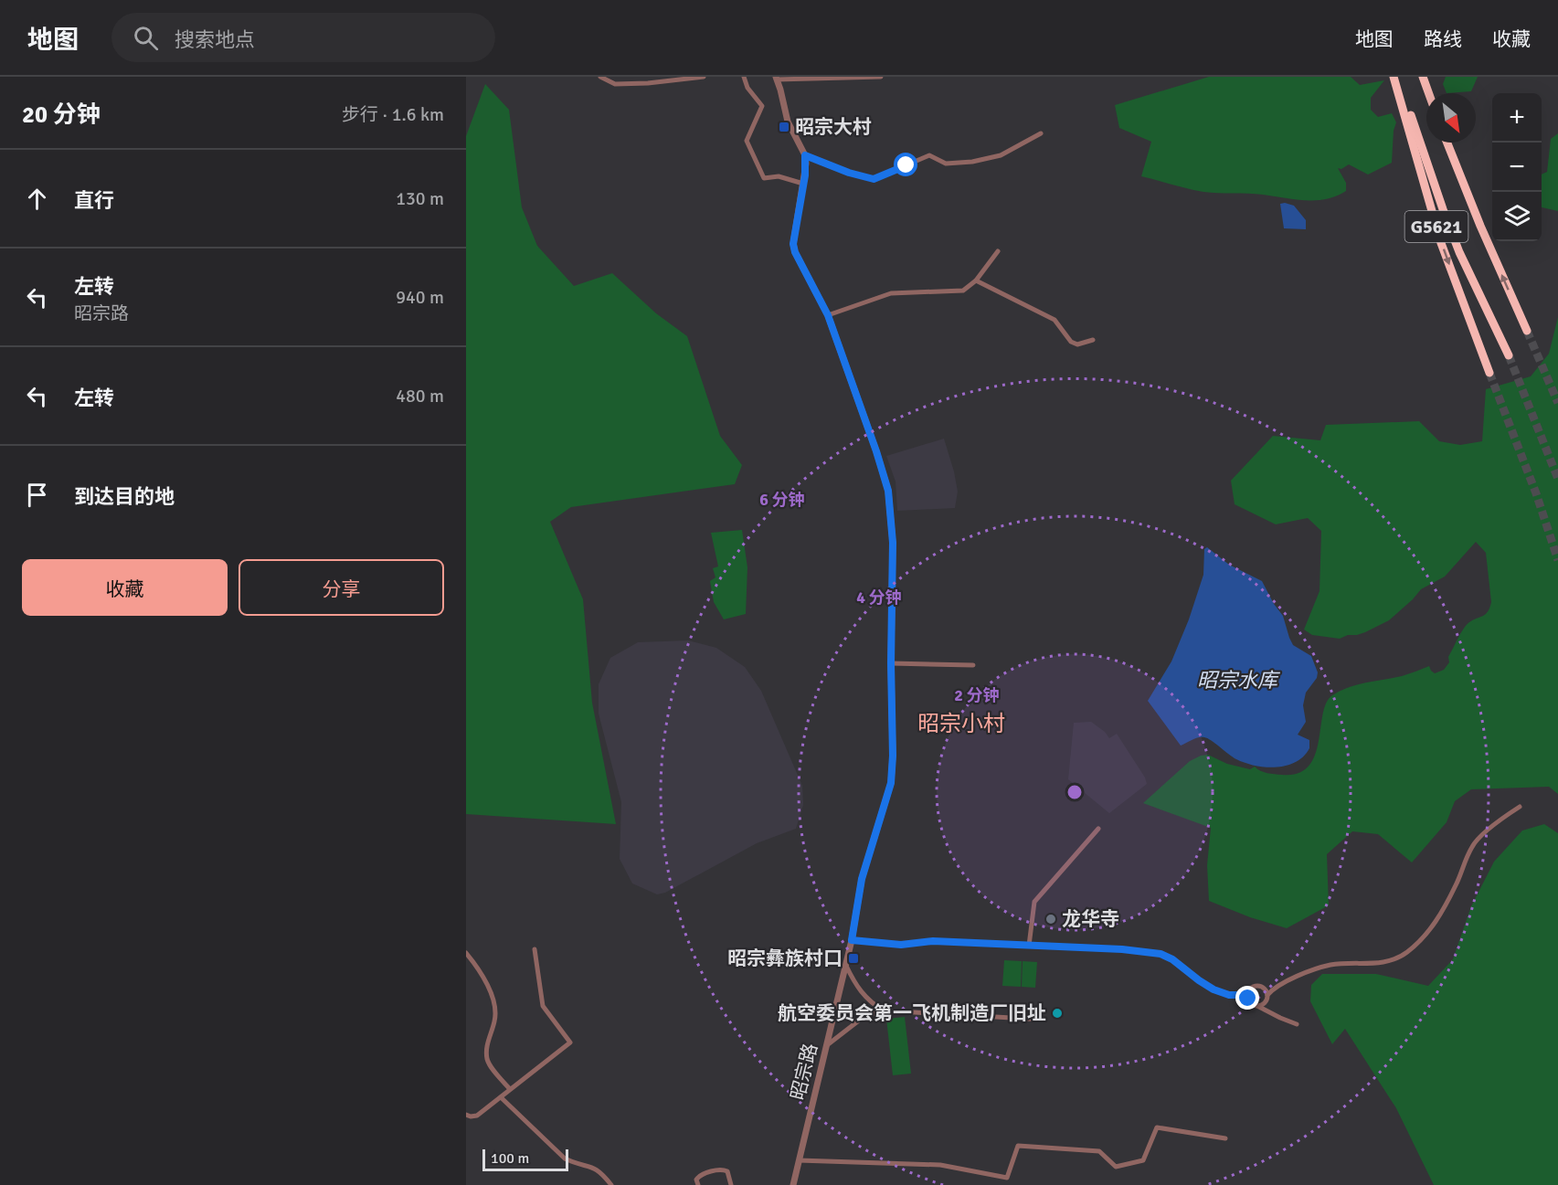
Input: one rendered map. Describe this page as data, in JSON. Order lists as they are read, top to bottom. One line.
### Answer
{"streets":{"highway":["G5621"],"street":["昭宗路"]},"districts":["昭宗小村"],"water":["昭宗水库"],"places":{"transit":["昭宗大村","昭宗彝族村口"],"other":["龙华寺","航空委员会第一飞机制造厂旧址"]},"scale_bar":"100 m","north":"bottom right","page":{"header":"地图","search":"搜索地点","nav":["地图","路线","收藏"],"heading":["20 分钟","步行 · 1.6 km"],"map_buttons":["+","−"],"list":[["直行","130 m"],["左转","昭宗路","940 m"],["左转","480 m"],"到达目的地"],"buttons":["收藏","分享"],"scale":"100 m"},"rings":["6 分钟","4 分钟","2 分钟"]}
